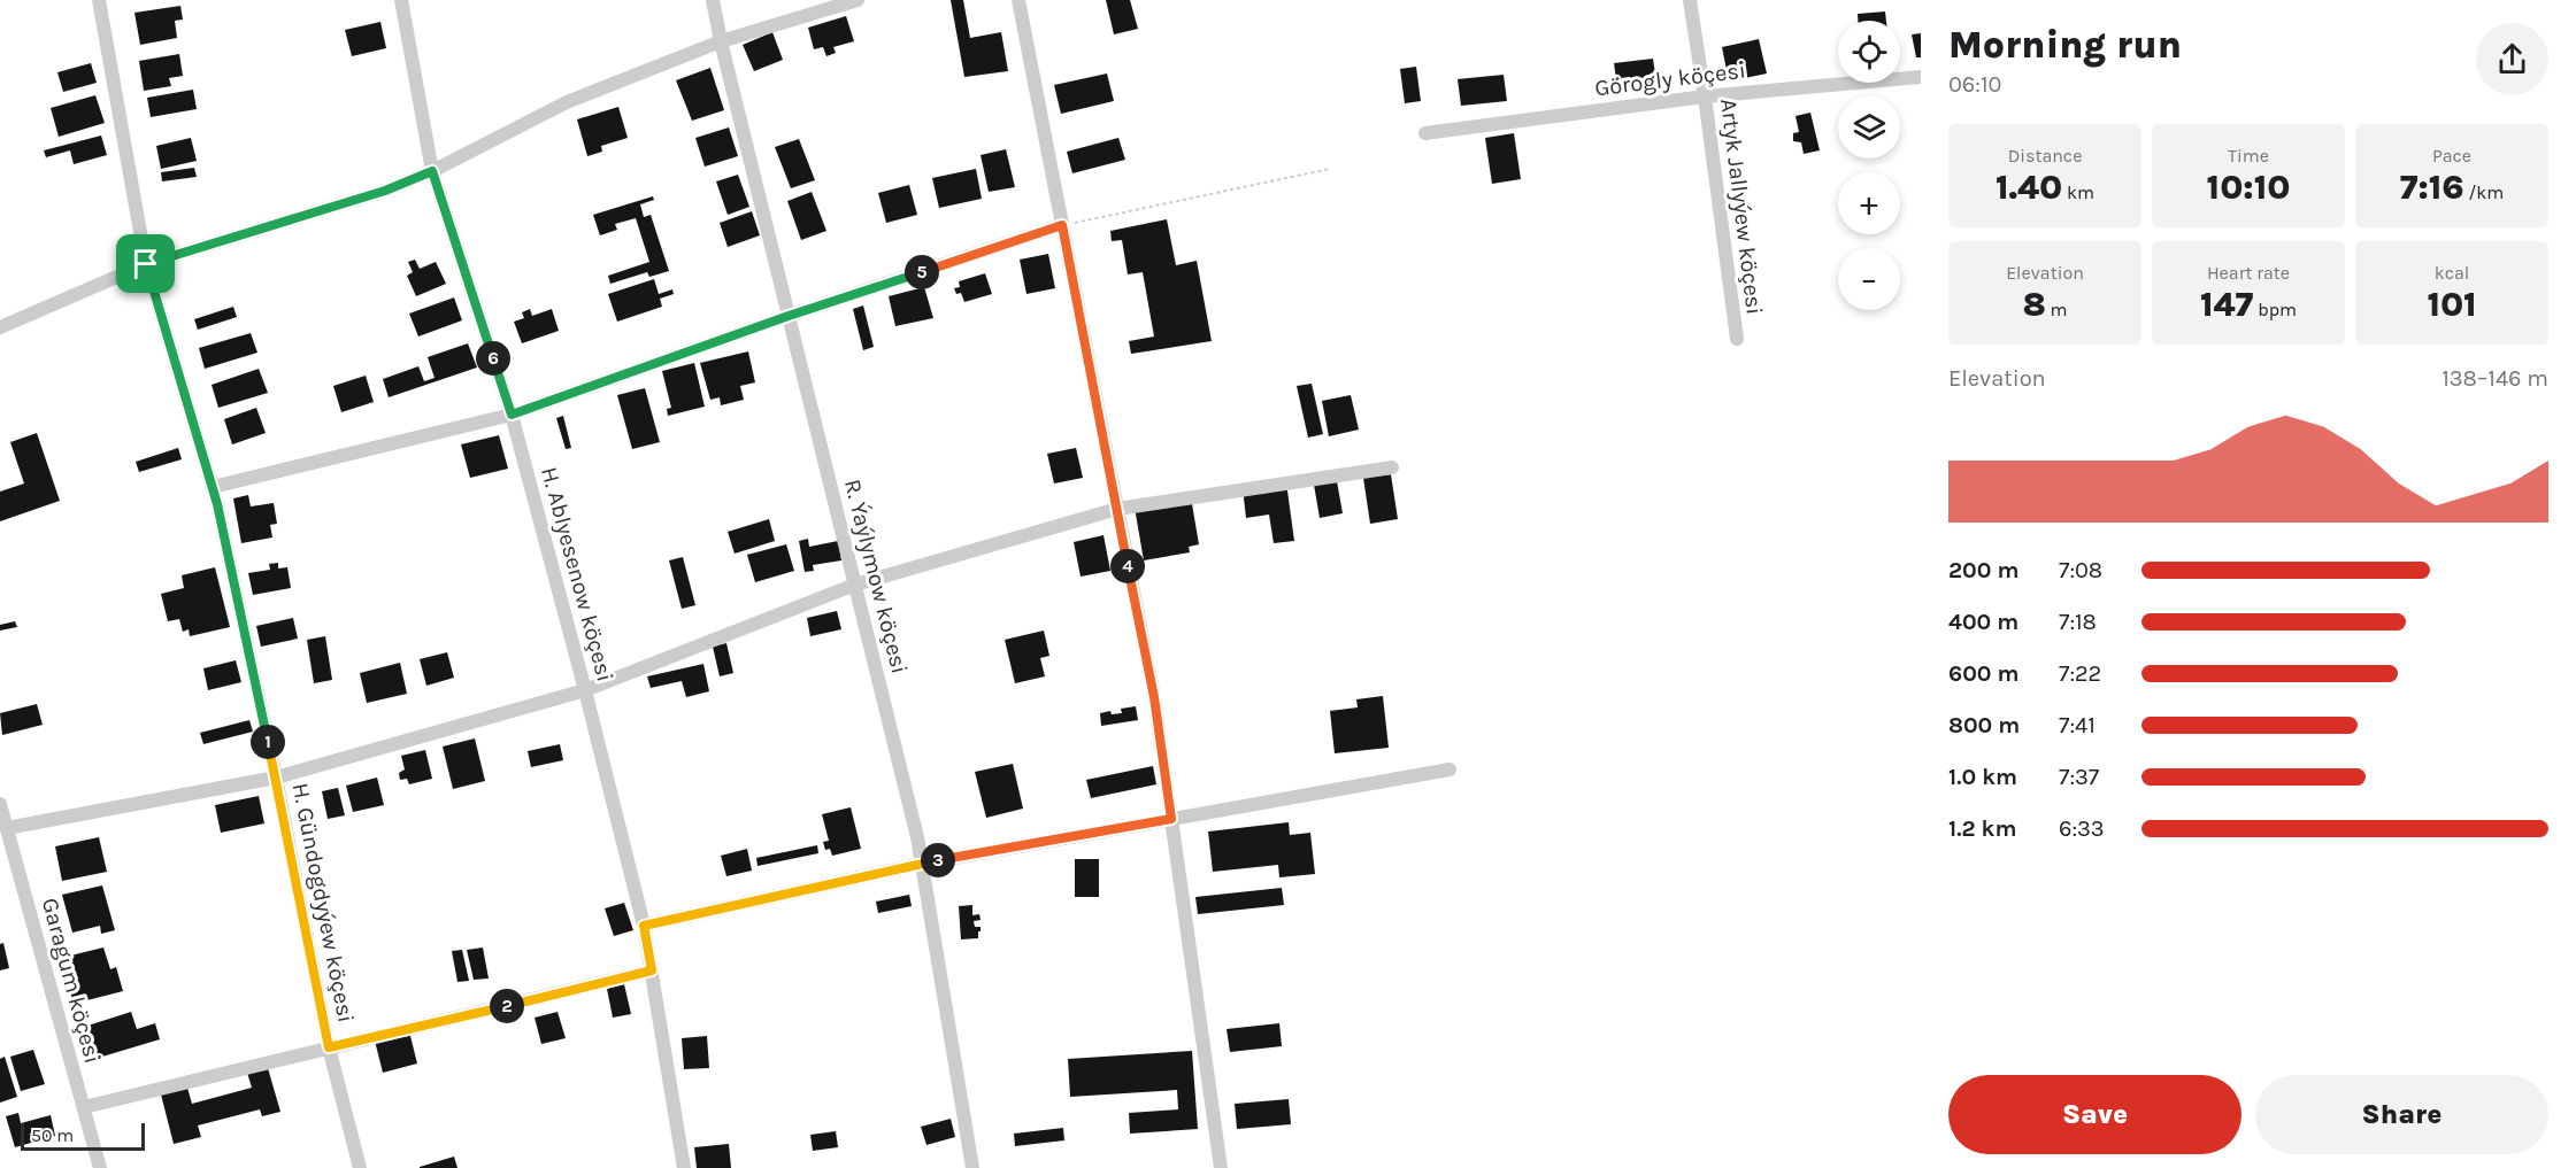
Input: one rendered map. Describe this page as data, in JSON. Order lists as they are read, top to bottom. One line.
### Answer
{"streets":{"street":["Görogly köçesi","Artyk Jallyýew köçesi","H. Ablyesenow köçesi","R. Ýaýlymow köçesi","H. Gündogdyýew köçesi","Garagum köçesi"]},"crossings":[["Görogly köçesi","Artyk Jallyýew köçesi"]],"scale_bar":"50 m","page":{"heading":["Morning run","06:10"],"map_buttons":["+","−"],"stats":[["Distance","1.40 km"],["Time","10:10"],["Pace","7:16 /km"],["Elevation","8 m"],["Heart rate","147 bpm"],["kcal","101"]],"pins":["5","6","4","1","3","2"],"chart":["Elevation","138–146 m"],"list":[{"name":"200 m","note":"7:08"},{"name":"400 m","note":"7:18"},{"name":"600 m","note":"7:22"},{"name":"800 m","note":"7:41"},{"name":"1.0 km","note":"7:37"},{"name":"1.2 km","note":"6:33"}],"buttons":["Save","Share"],"scale":"50 m"}}
